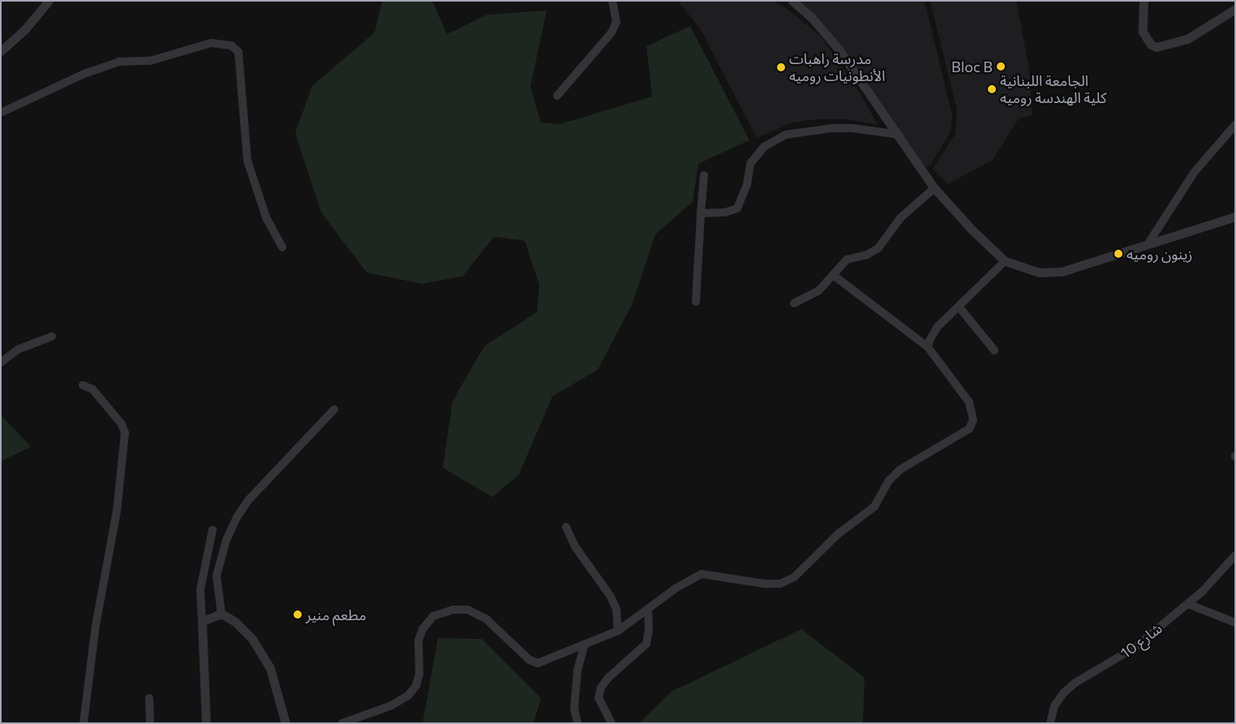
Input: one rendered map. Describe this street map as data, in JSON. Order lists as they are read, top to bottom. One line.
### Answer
{"streets":{"street":["شارع 10"]},"places":["Bloc B","مدرسة راهبات الأنطونيات روميه","الجامعة اللبنانية كلية الهندسة روميه","زينون روميه","مطعم منير"]}
